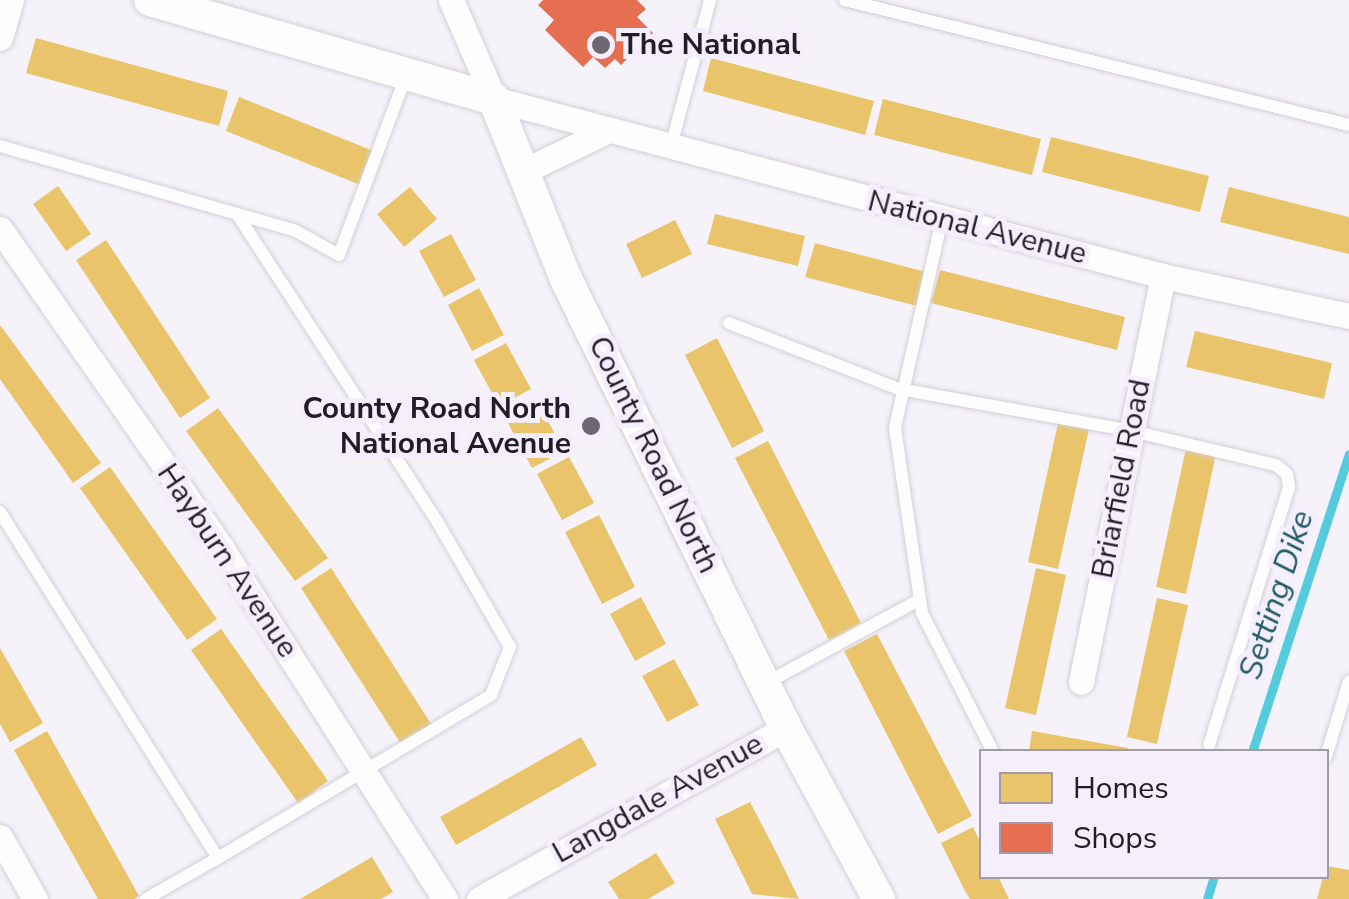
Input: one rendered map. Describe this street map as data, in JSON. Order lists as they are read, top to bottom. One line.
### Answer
{"streets":{"street":["National Avenue","County Road North","Briarfield Road","Hayburn Avenue","Langdale Avenue"]},"crossings":[["National Avenue","County Road North"],["National Avenue","Briarfield Road"],["County Road North","Langdale Avenue"]],"water":["Setting Dike"],"places":["The National","County Road North National Avenue"],"legend":["Homes","Shops"]}
